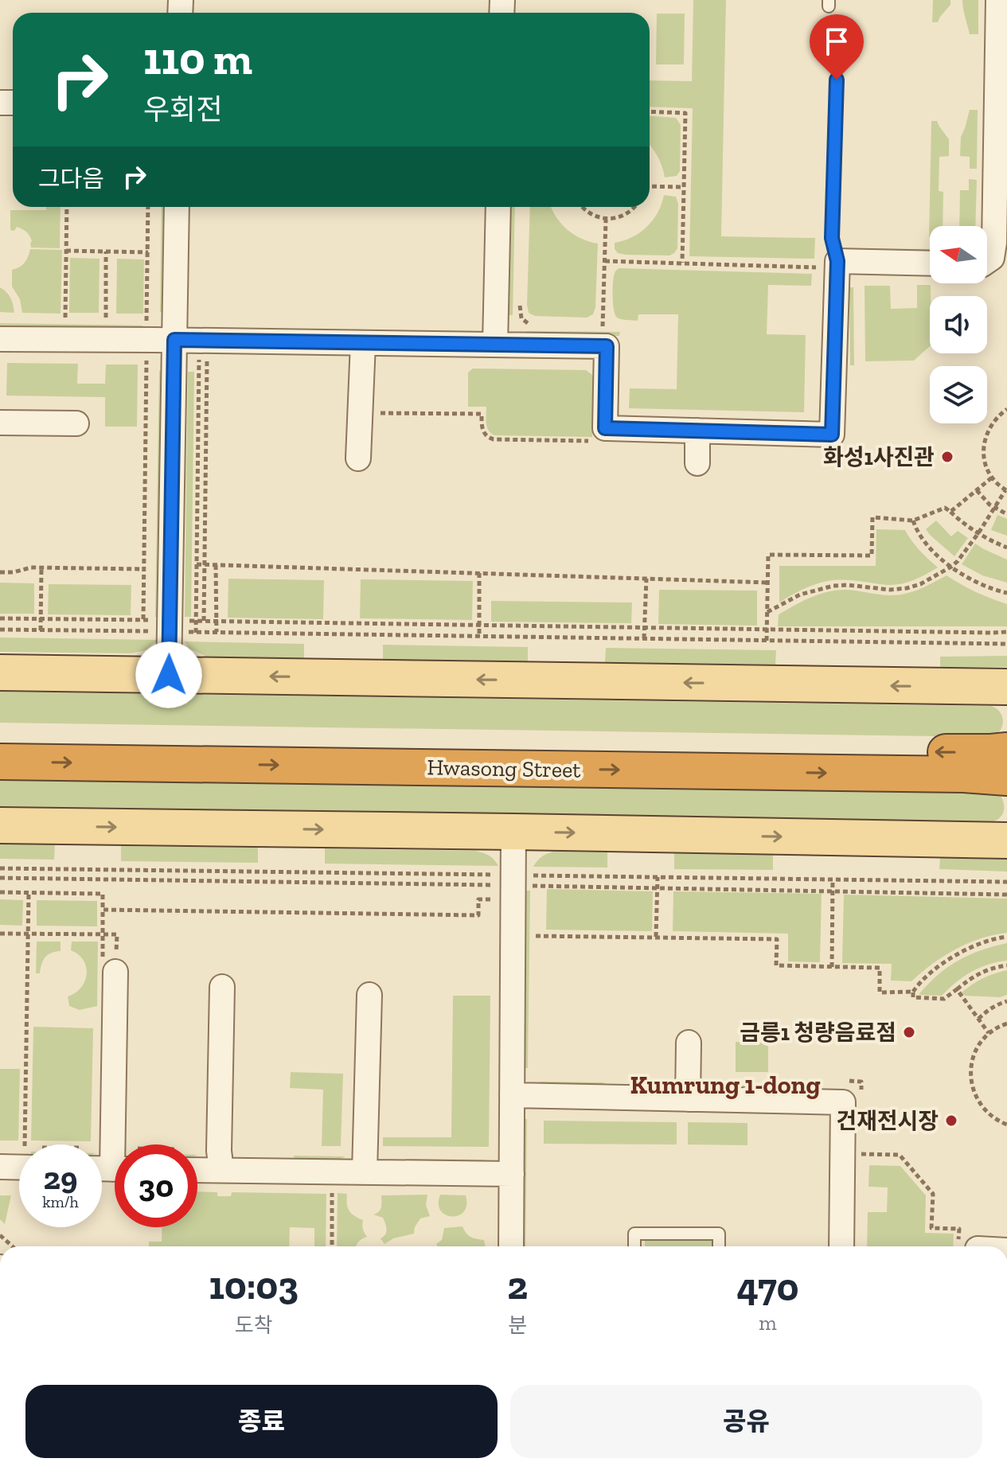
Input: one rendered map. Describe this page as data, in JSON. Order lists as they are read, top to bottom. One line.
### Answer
{"streets":{"highway":["Hwasong Street"]},"districts":["Kumrung 1-dong"],"places":["화성1사진관","금릉1 청량음료점","건재전시장"],"north":"left","page":{"turn":["110 m","우회전"],"then":"그다음","speed":"29 km/h","limit":"30","eta":["10:03","도착","2","분","470","m"],"buttons":["종료","공유"]}}
